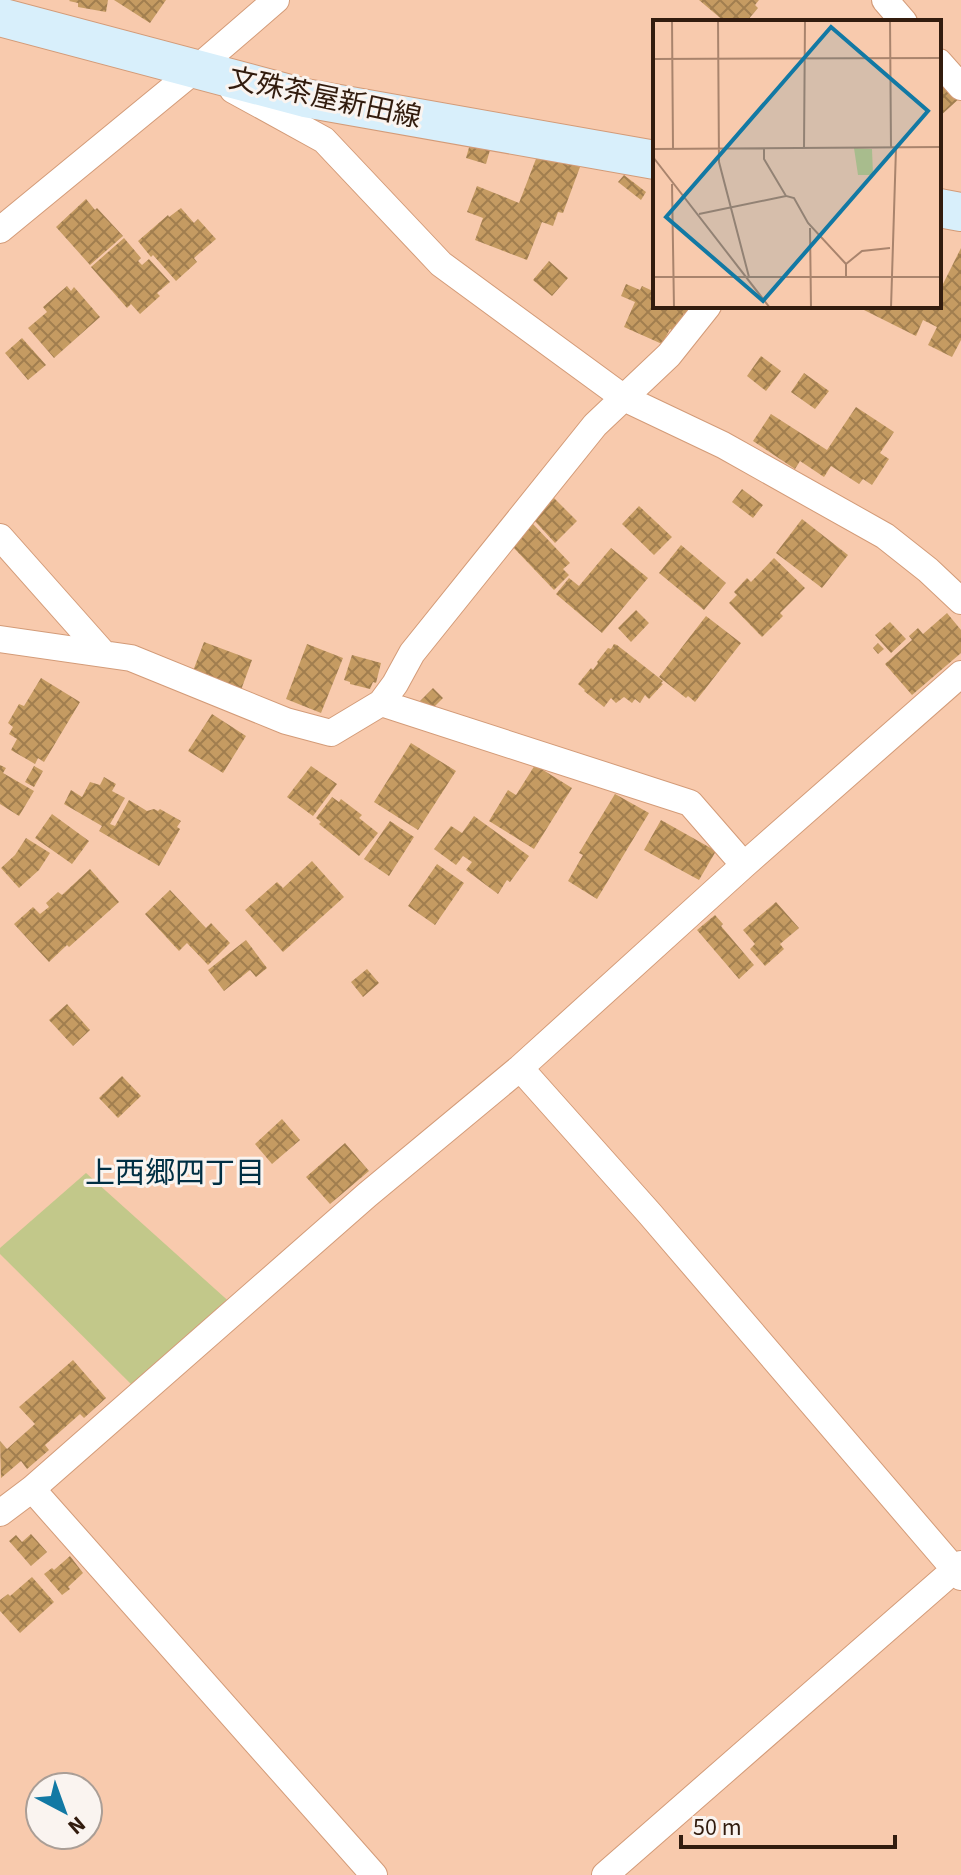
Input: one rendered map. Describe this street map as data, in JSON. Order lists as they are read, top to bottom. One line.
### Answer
{"streets":{"main road":["文殊茶屋新田線"]},"districts":["上西郷四丁目"],"scale_bar":"50 m","north":"bottom right"}
